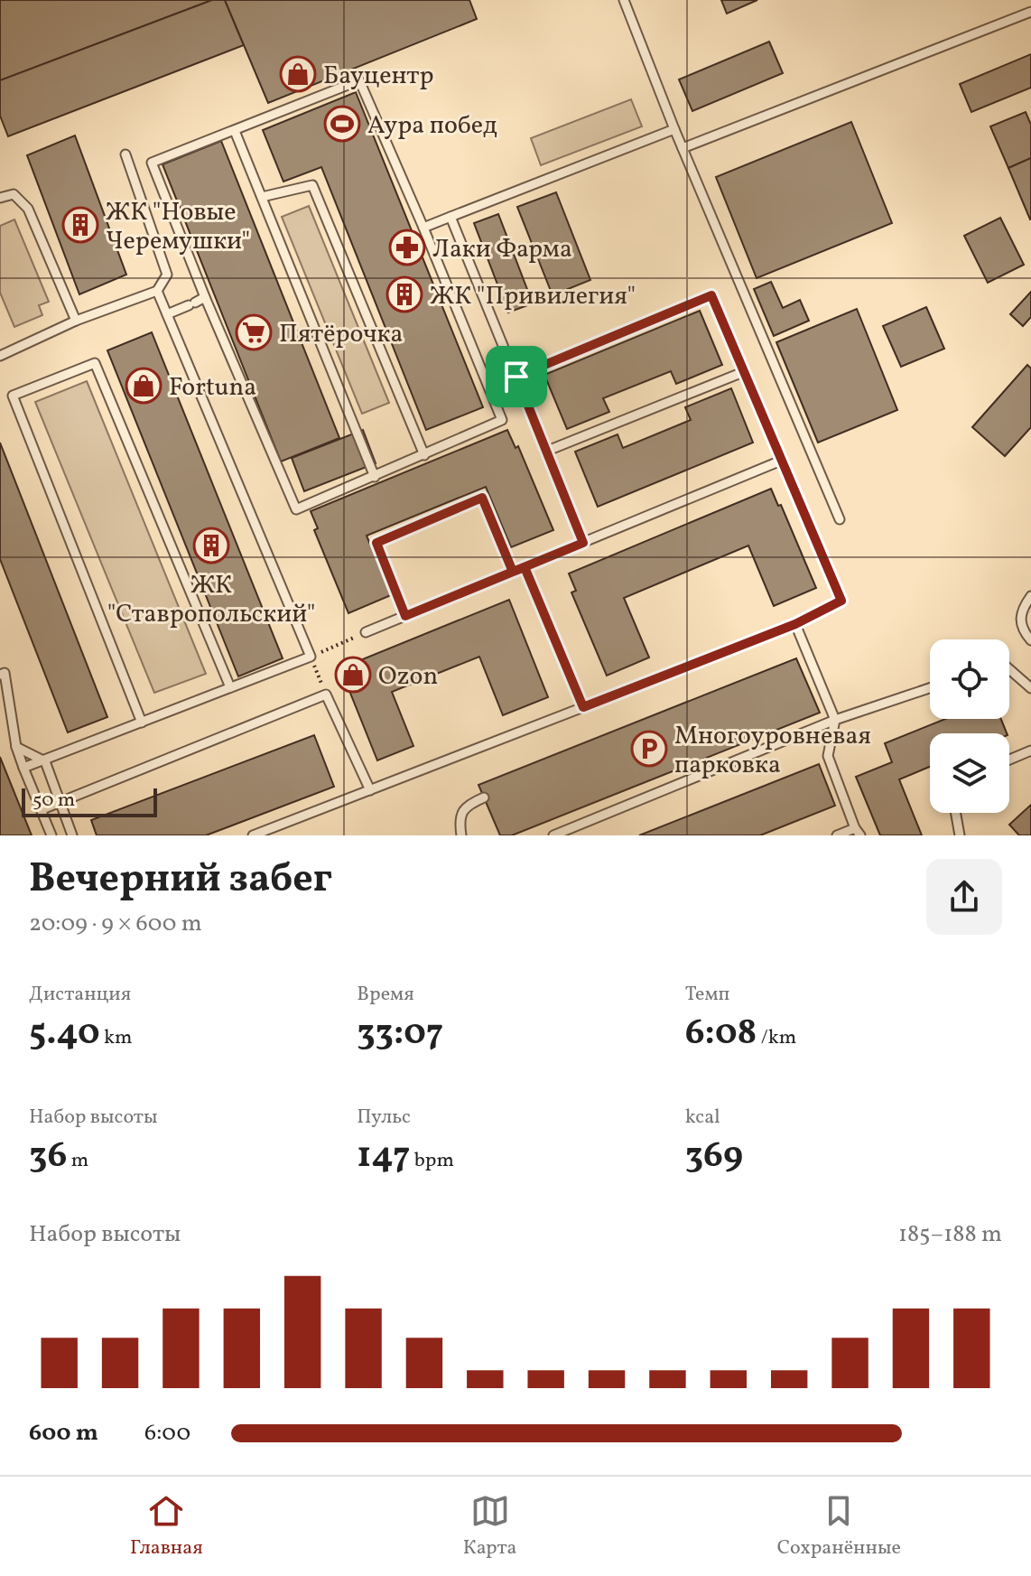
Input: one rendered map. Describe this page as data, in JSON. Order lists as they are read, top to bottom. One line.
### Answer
{"places":{"shop":["Бауцентр","Fortuna","Ozon"],"sports":["Аура побед"],"building":["ЖК \"Новые Черемушки\"","ЖК \"Привилегия\"","ЖК \"Ставропольский\""],"pharmacy":["Лаки Фарма"],"supermarket":["Пятёрочка"],"parking":["Многоуровневая парковка"]},"scale_bar":"50 m","page":{"scale":"50 m","heading":["Вечерний забег","20:09 · 9 × 600 m"],"stats":[["Дистанция","5.40 km"],["Время","33:07"],["Темп","6:08 /km"],["Набор высоты","36 m"],["Пульс","147 bpm"],["kcal","369"]],"chart":["Набор высоты","185–188 m"],"list":[{"name":"600 m","note":"6:00"}],"tabs":["Главная","Карта","Сохранённые"]}}
